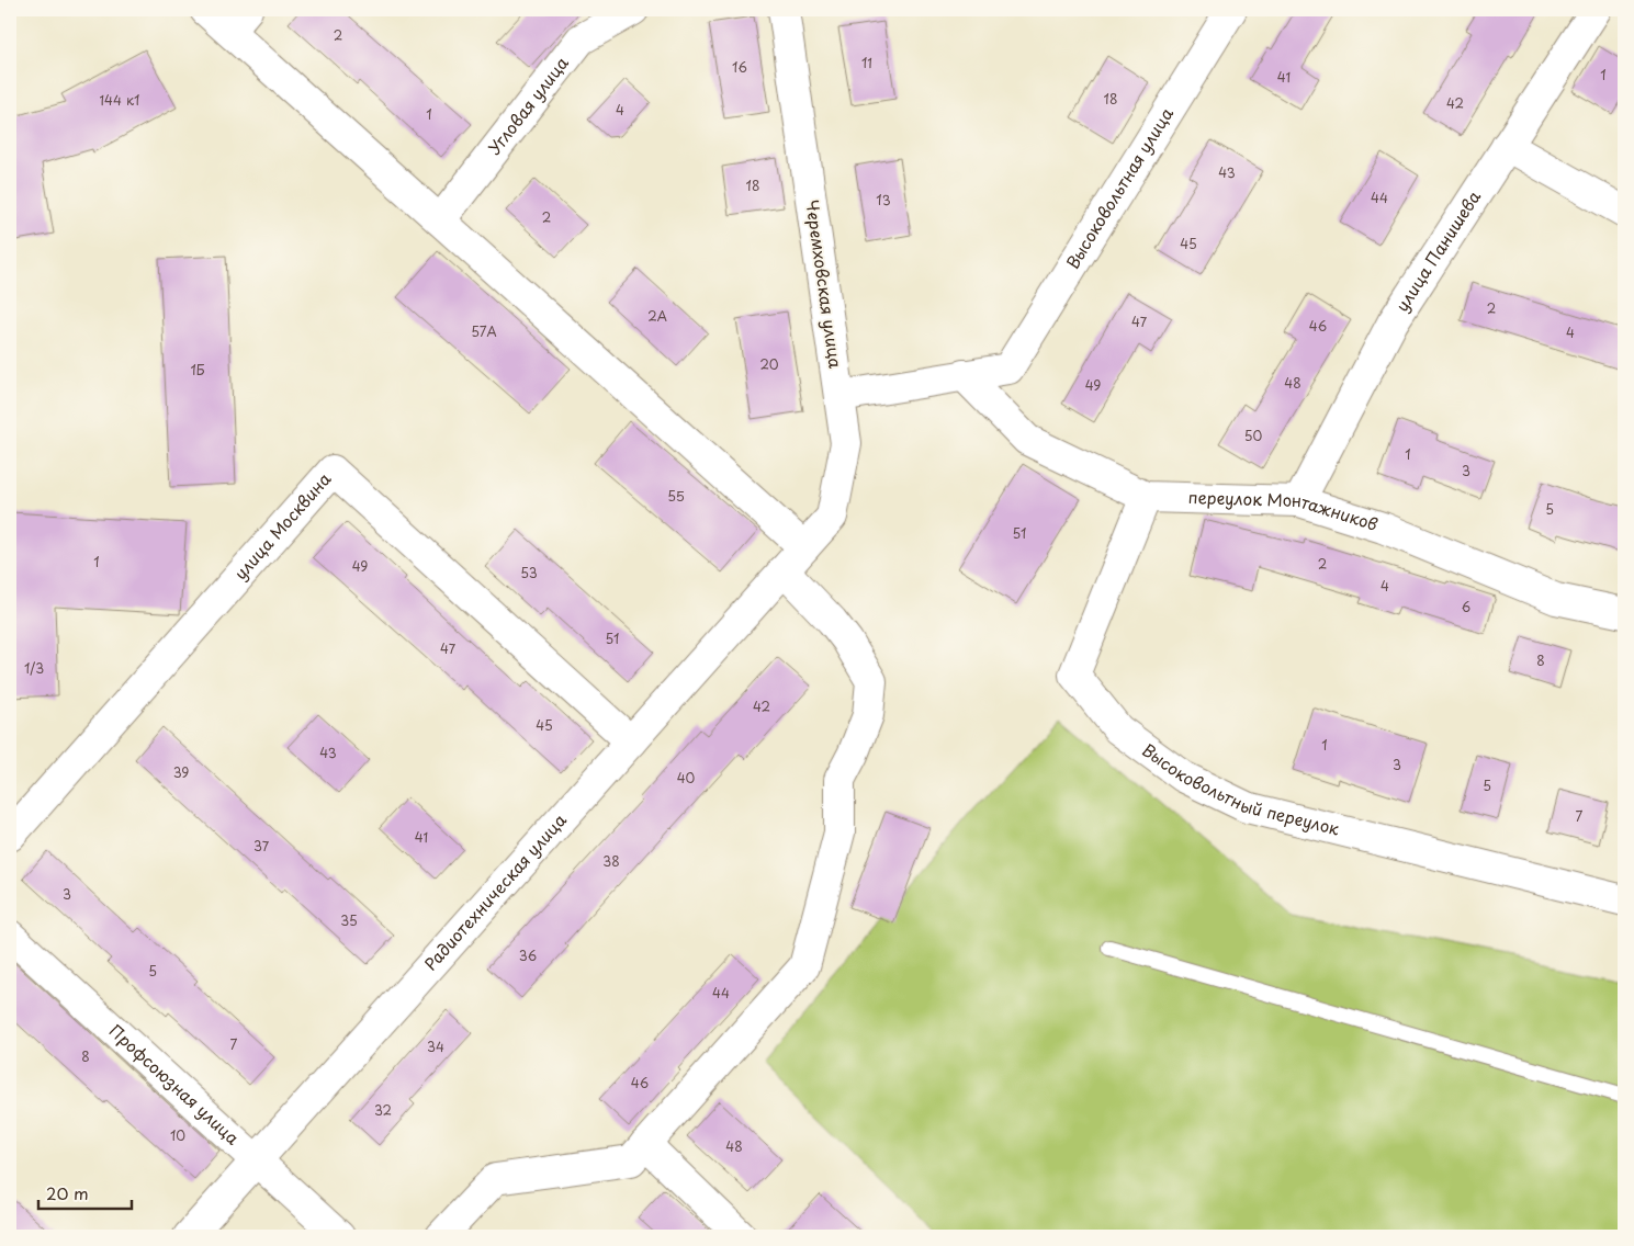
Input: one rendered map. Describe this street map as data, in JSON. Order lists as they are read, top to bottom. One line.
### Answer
{"streets":{"street":["Угловая улица","Высоковольтная улица","улица Панишева","Черемховская улица","переулок Монтажников","улица Москвина","Высоковольтный переулок","Радиотехническая улица","Профсоюзная улица"]},"crossings":[["Высоковольтная улица","переулок Монтажников"],["улица Панишева","переулок Монтажников"],["Черемховская улица","Радиотехническая улица"],["переулок Монтажников","Высоковольтный переулок"],["улица Москвина","Радиотехническая улица"],["Радиотехническая улица","Профсоюзная улица"]],"house_numbers":["2","11","16","1","41","18","144 к1","42","4","1","43","18","44","13","2","45","2","2А","47","46","57А","4","20","1Б","48","49","50","1","3","55","5","51","1","2","49","53","4","6","51","47","8","1/3","42","45","1","43","3","39","40","5","7","41","37","38","3","35","36","5","44","7","34","8","46","32","10","48"],"scale_bar":"20 m"}
